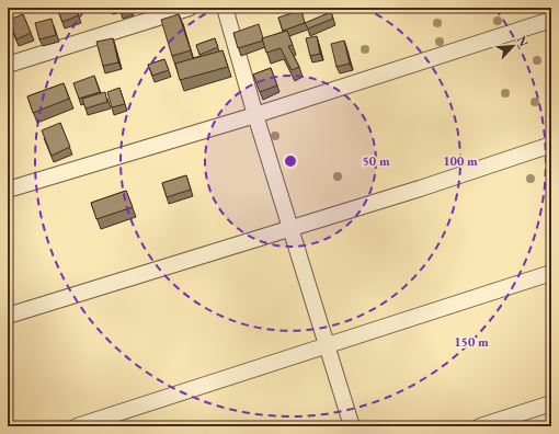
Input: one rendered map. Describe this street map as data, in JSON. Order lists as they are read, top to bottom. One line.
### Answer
{"north":"top right","rings":["50 m","100 m","150 m"]}
